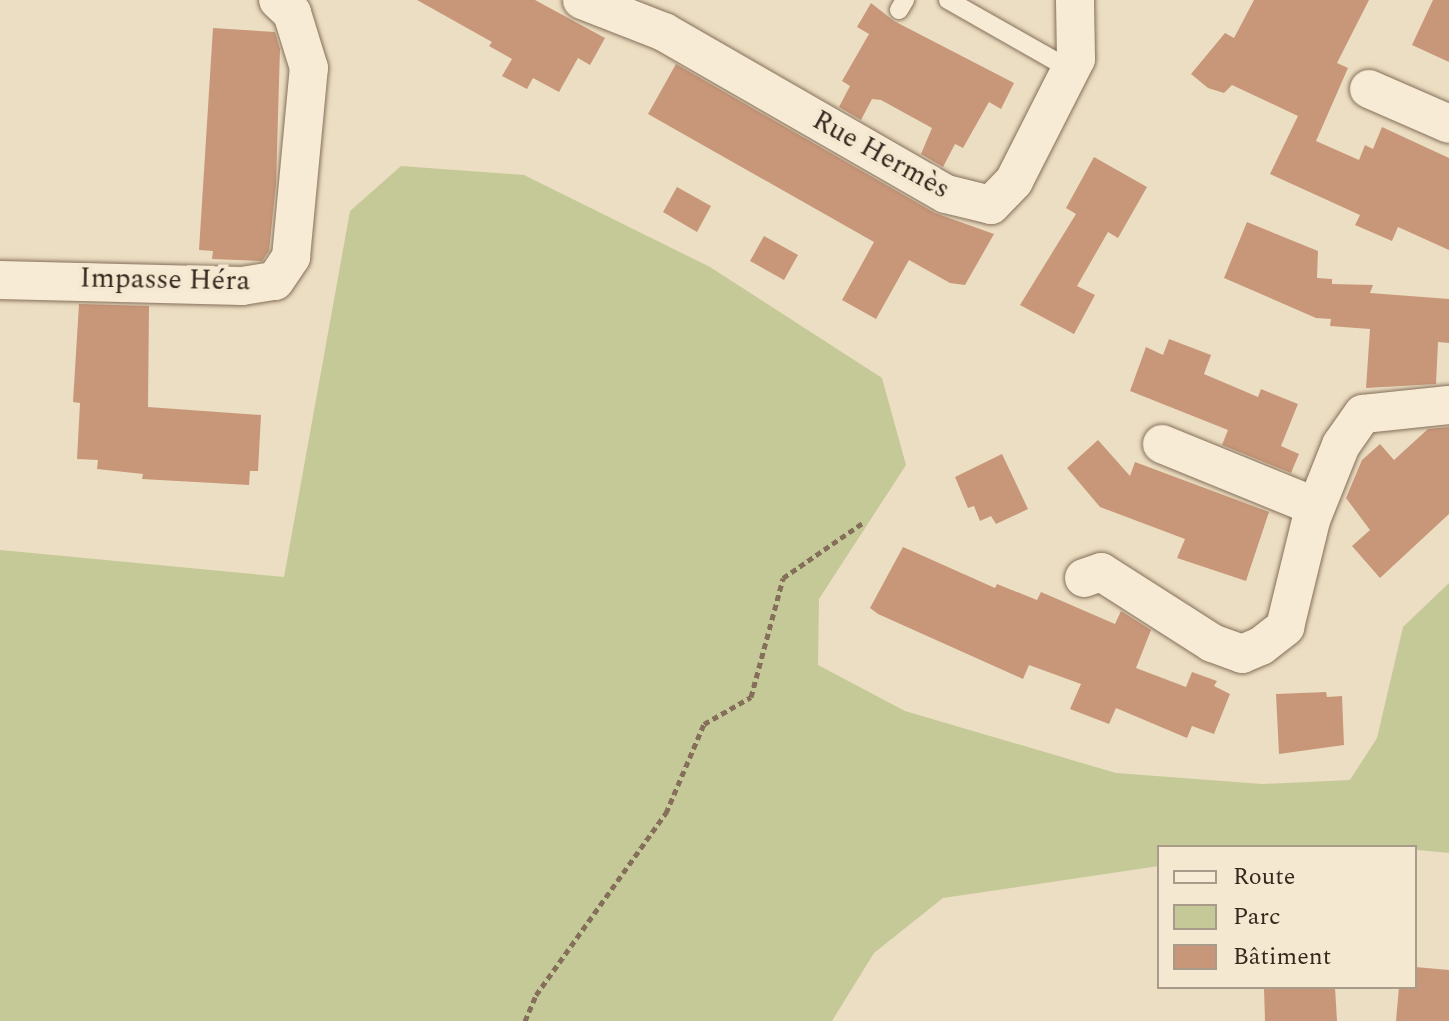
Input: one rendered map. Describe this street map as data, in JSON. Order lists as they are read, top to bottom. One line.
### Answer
{"streets":{"street":["Rue Hermès","Impasse Héra"]},"legend":["Route","Parc","Bâtiment"]}
